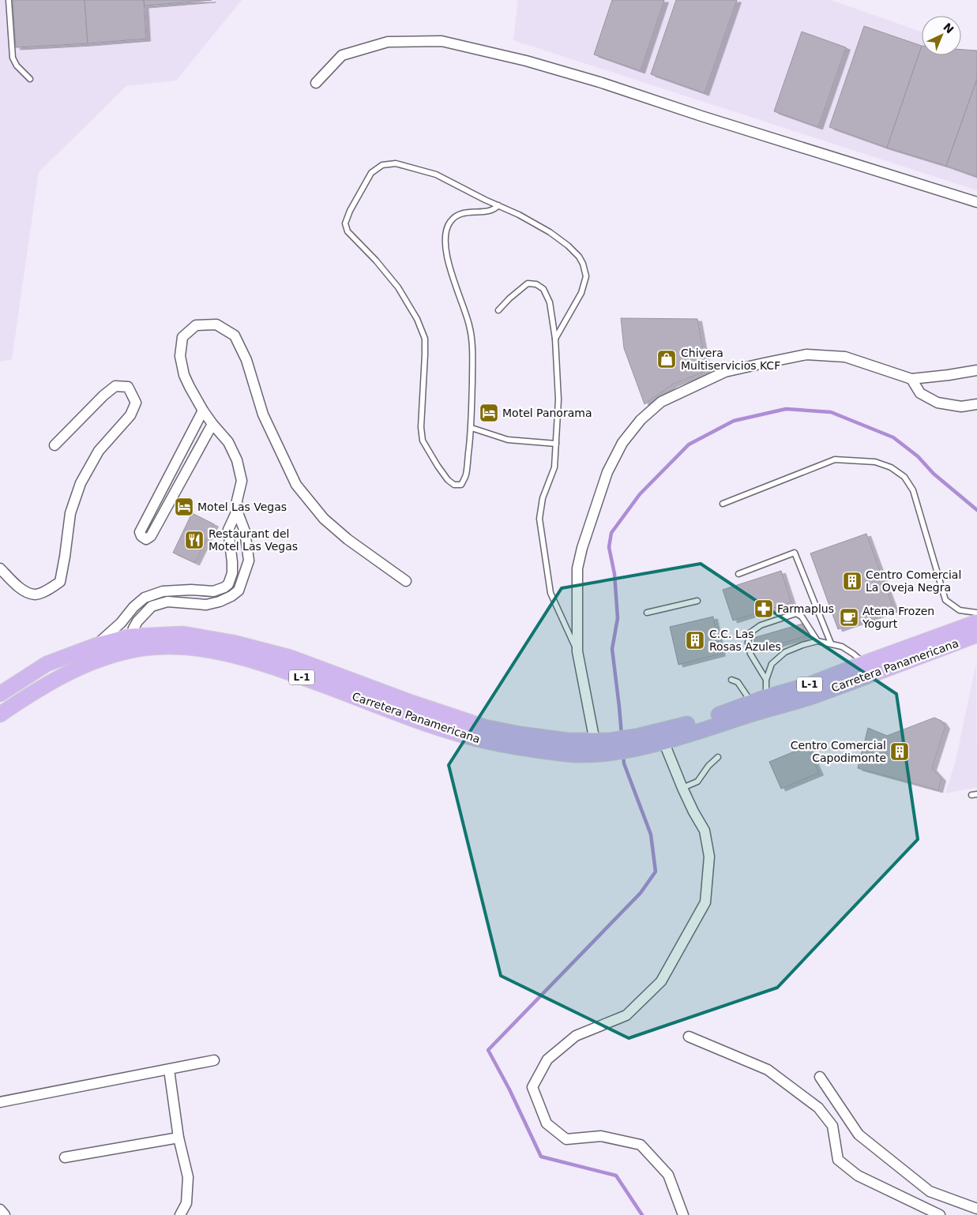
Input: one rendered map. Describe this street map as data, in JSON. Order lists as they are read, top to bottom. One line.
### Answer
{"streets":{"main road":["Carretera Panamericana","L-1"]},"places":{"shop":["Chivera Multiservicios KCF"],"hotel":["Motel Panorama","Motel Las Vegas"],"restaurant":["Restaurant del Motel Las Vegas"],"building":["Centro Comercial La Oveja Negra","C.C. Las Rosas Azules","Centro Comercial Capodimonte"],"pharmacy":["Farmaplus"],"cafe":["Atena Frozen Yogurt"]},"north":"top right"}
